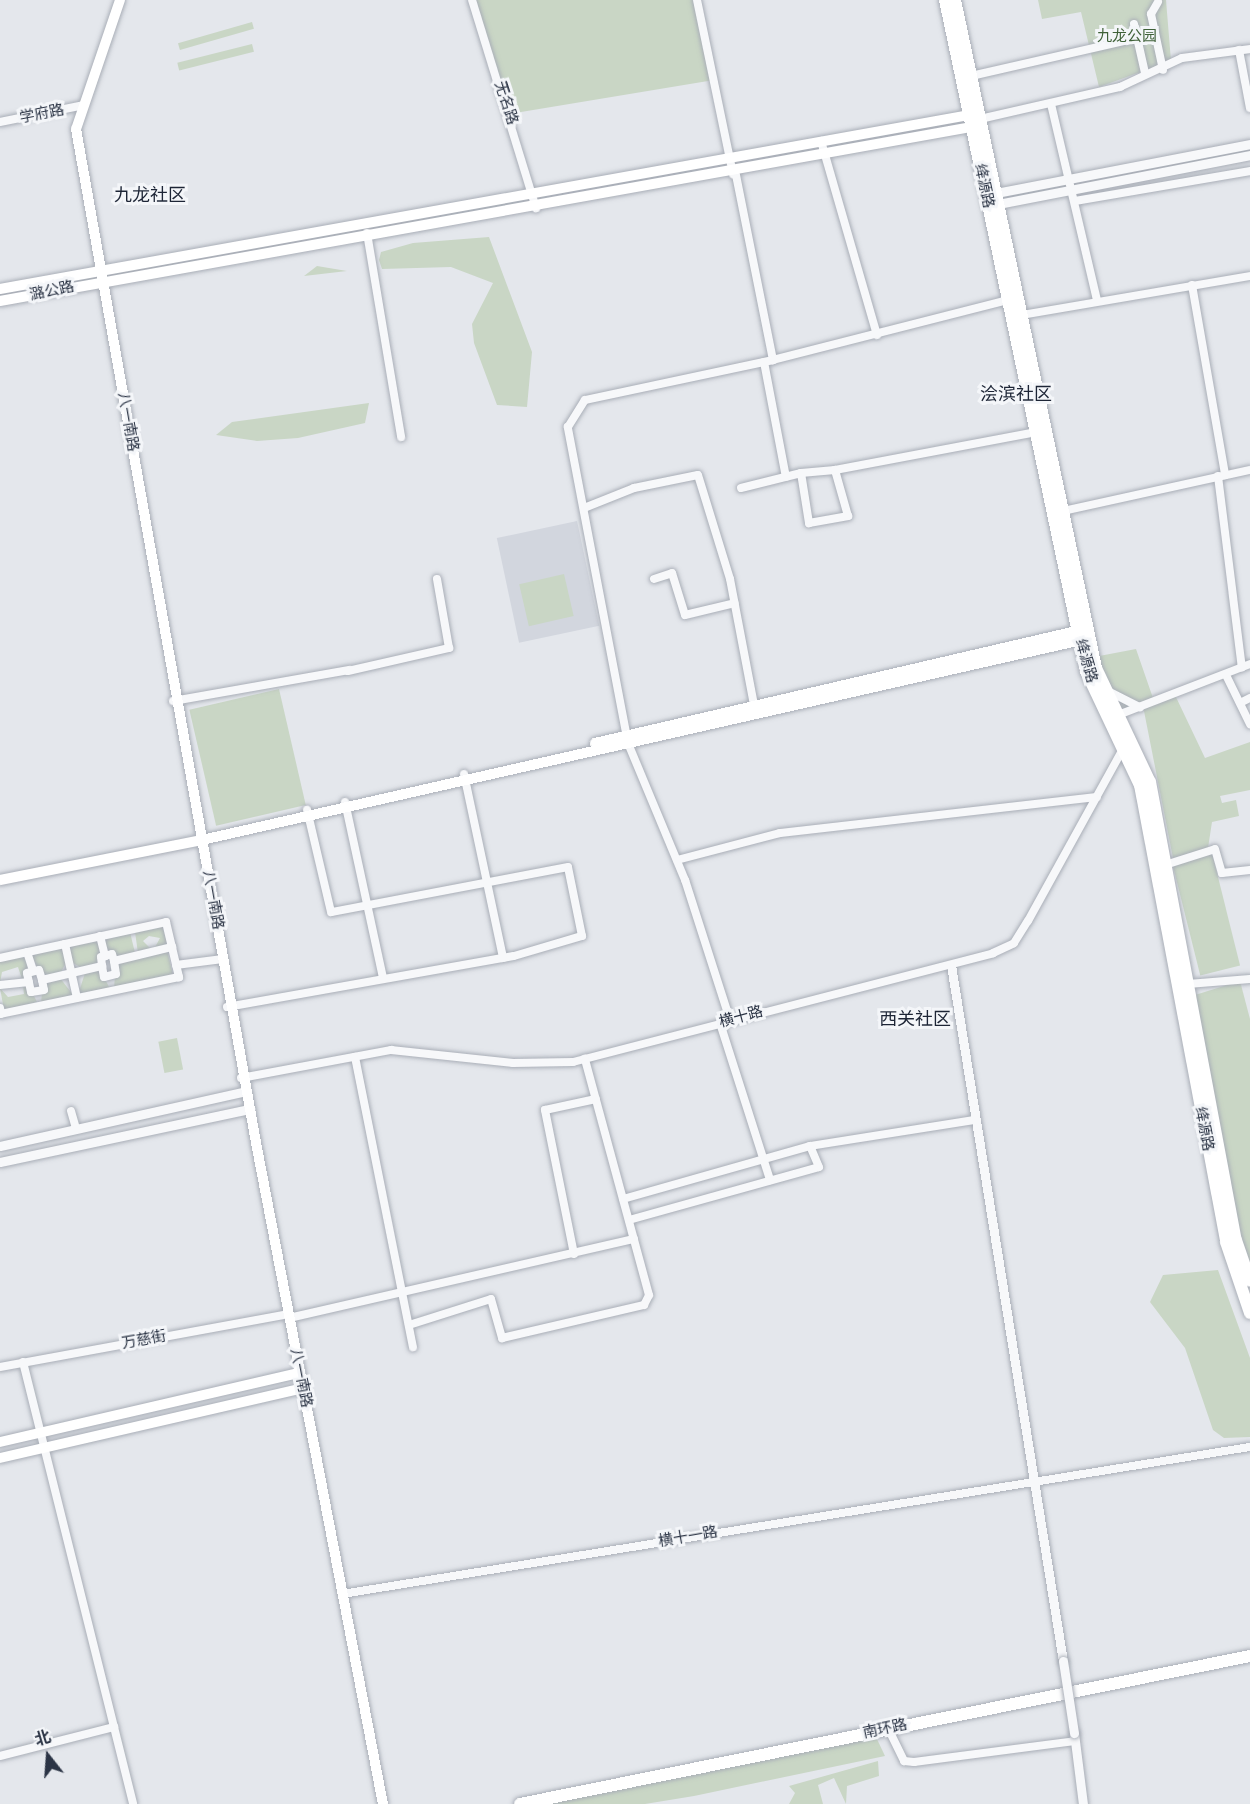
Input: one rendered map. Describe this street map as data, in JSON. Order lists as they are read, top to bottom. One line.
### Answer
{"streets":{"main road":["绛源路","潞公路","八一南路","南环路"],"street":["无名路","学府路","横十路","万慈街","横十一路"]},"crossings":[["学府路","八一南路"],["绛源路","横十路"],["潞公路","八一南路"],["八一南路","横十路"],["八一南路","万慈街"],["八一南路","横十一路"]],"districts":["九龙社区","浍滨社区","西关社区"],"parks":["九龙公园"],"north":"top"}
